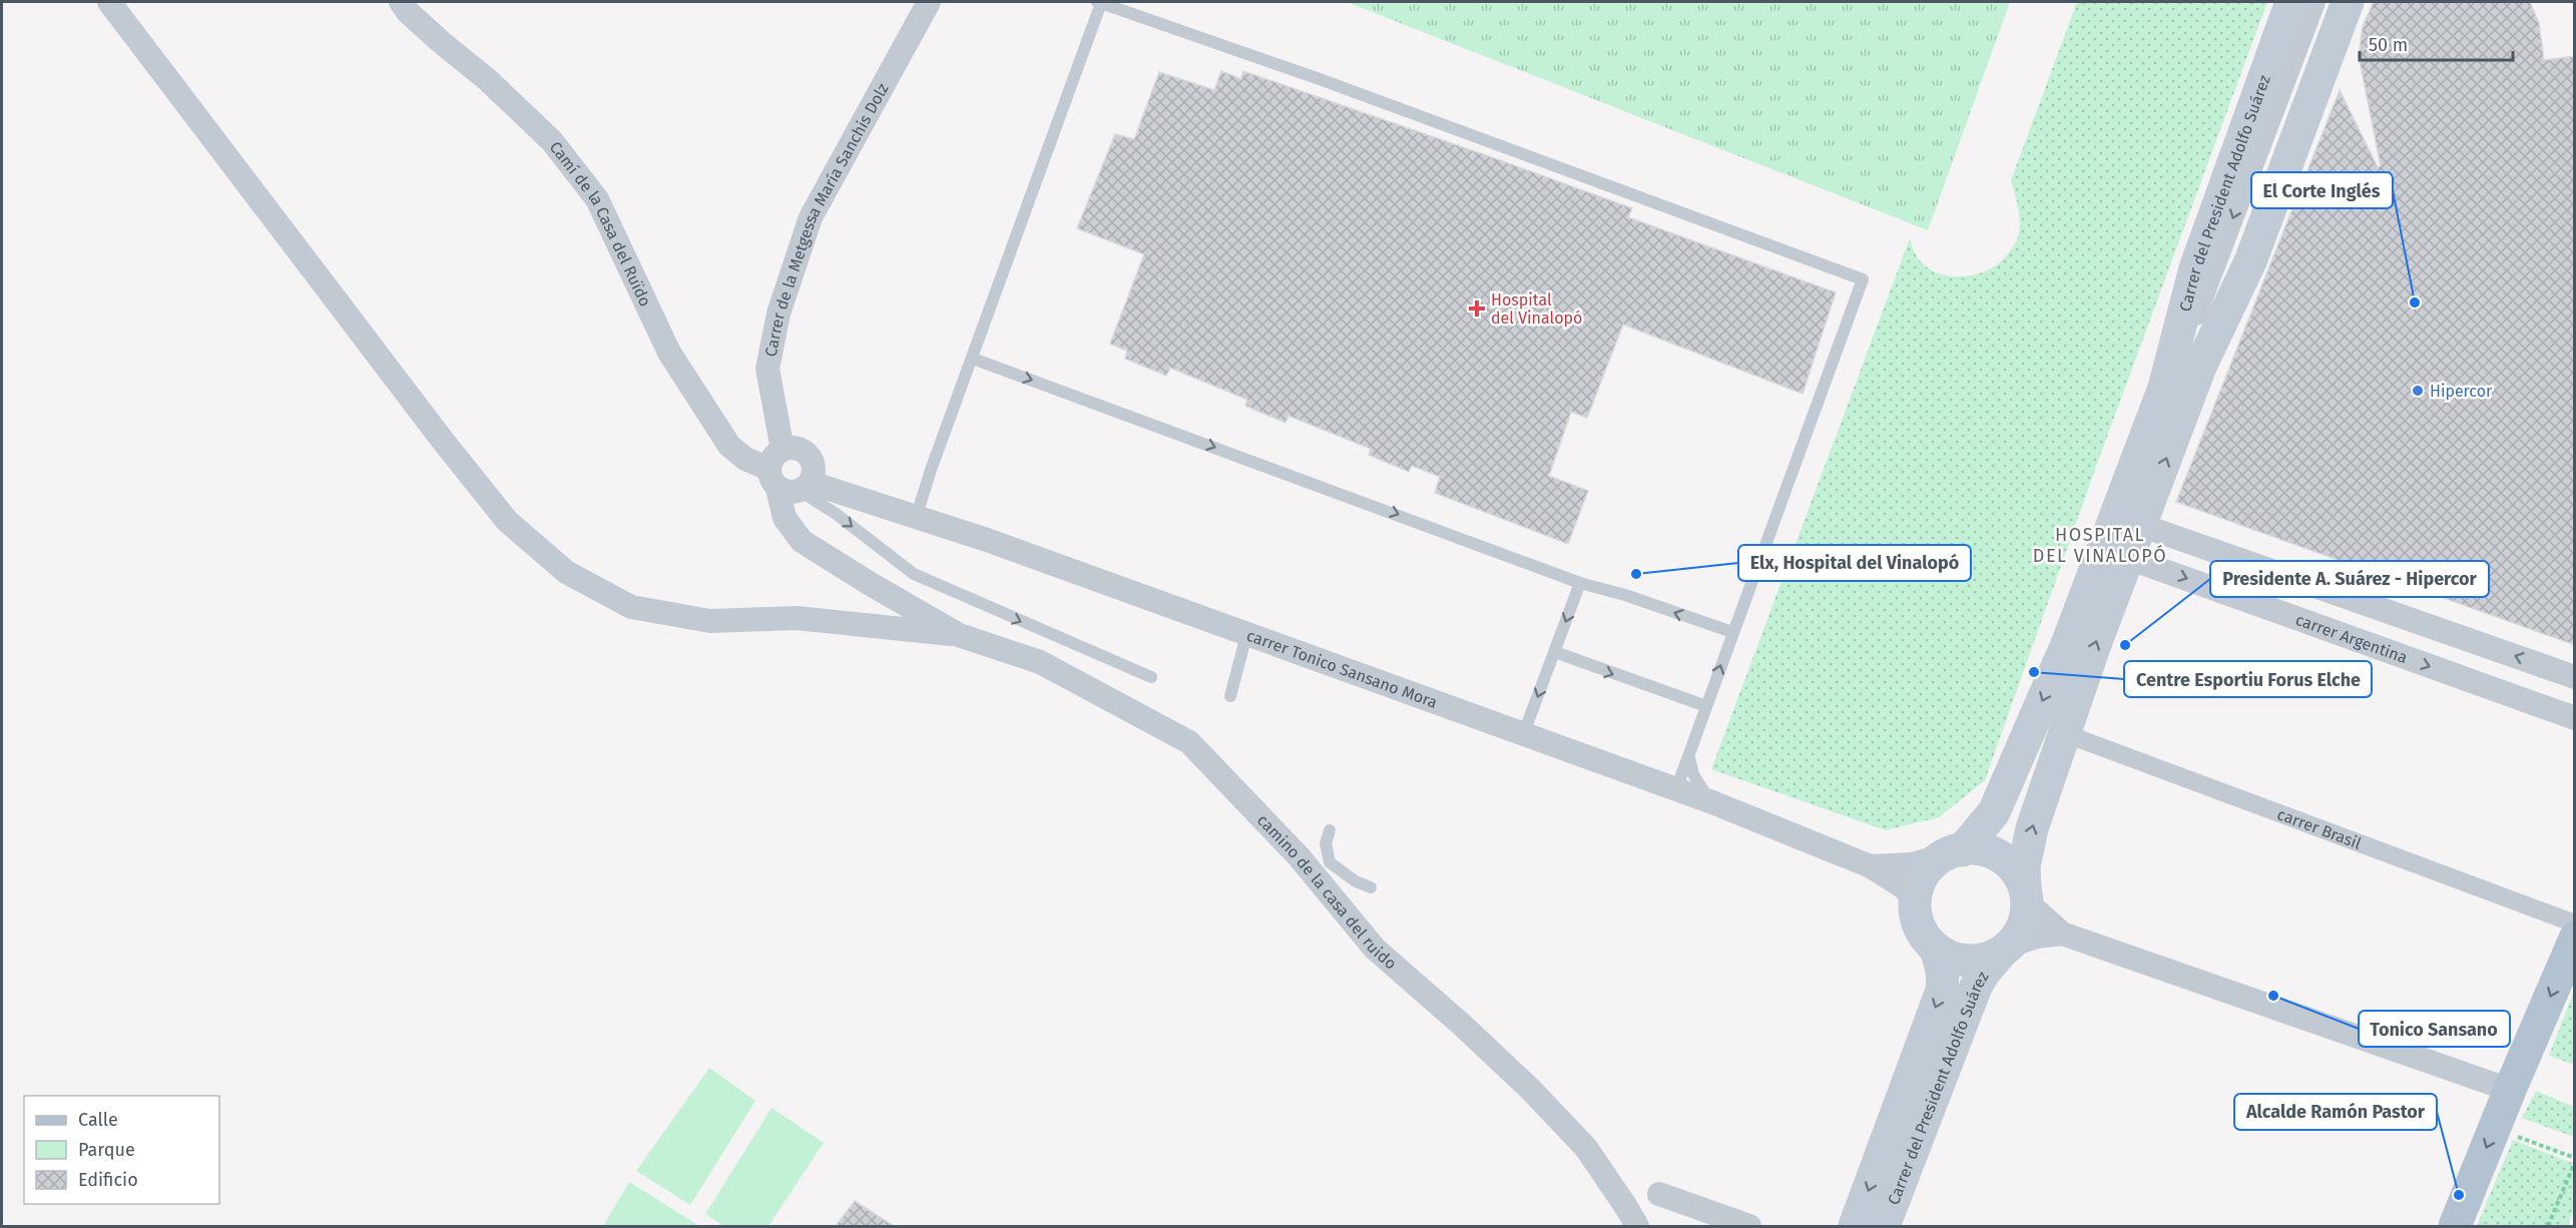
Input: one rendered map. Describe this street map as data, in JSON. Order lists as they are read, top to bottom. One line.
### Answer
{"streets":{"main road":["Carrer del President Adolfo Suárez"],"street":["Carrer de la Metgessa María Sanchis Dolz","Camí de la Casa del Ruïdo","carrer Argentina","carrer Tonico Sansano Mora","carrer Brasil","camino de la casa del ruido"]},"crossings":[["Carrer del President Adolfo Suárez","carrer Argentina"],["Carrer del President Adolfo Suárez","carrer Tonico Sansano Mora"],["Carrer del President Adolfo Suárez","carrer Brasil"],["Carrer de la Metgessa María Sanchis Dolz","Camí de la Casa del Ruïdo"],["Carrer de la Metgessa María Sanchis Dolz","carrer Tonico Sansano Mora"],["Camí de la Casa del Ruïdo","carrer Tonico Sansano Mora"]],"districts":["HOSPITAL DEL VINALOPÓ"],"places":{"other":["El Corte Inglés","Hipercor","Elx, Hospital del Vinalopó","Presidente A. Suárez - Hipercor","Centre Esportiu Forus Elche","Tonico Sansano","Alcalde Ramón Pastor"],"health":["Hospital del Vinalopó"]},"legend":["Calle","Parque","Edificio"],"scale_bar":"50 m"}
